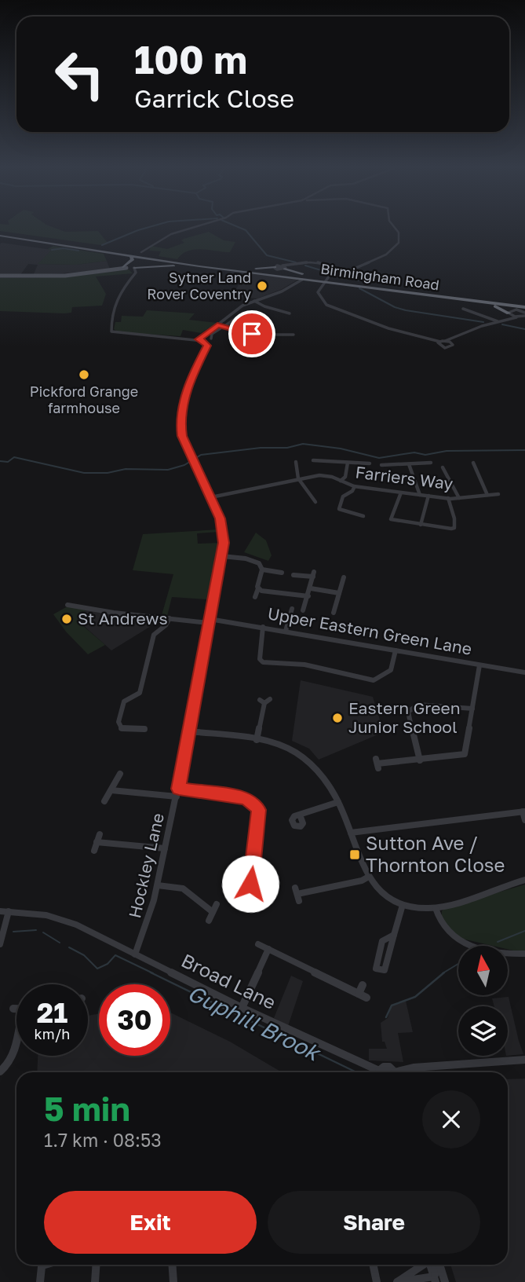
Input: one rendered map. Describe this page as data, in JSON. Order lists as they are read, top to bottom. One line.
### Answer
{"streets":{"highway":["Birmingham Road"],"street":["Farriers Way","Upper Eastern Green Lane","Hockley Lane","Broad Lane"]},"crossings":[["Farriers Way","Hockley Lane"],["Upper Eastern Green Lane","Hockley Lane"],["Hockley Lane","Broad Lane"]],"water":["Guphill Brook"],"places":{"other":["Sytner Land Rover Coventry","Pickford Grange farmhouse","St Andrews","Eastern Green Junior School"],"transit":["Sutton Ave / Thornton Close"]},"north":"top","page":{"turn":["100 m","Garrick Close"],"speed":"21 km/h","limit":"30","heading":["5 min","1.7 km · 08:53"],"buttons":["Exit","Share"]}}
